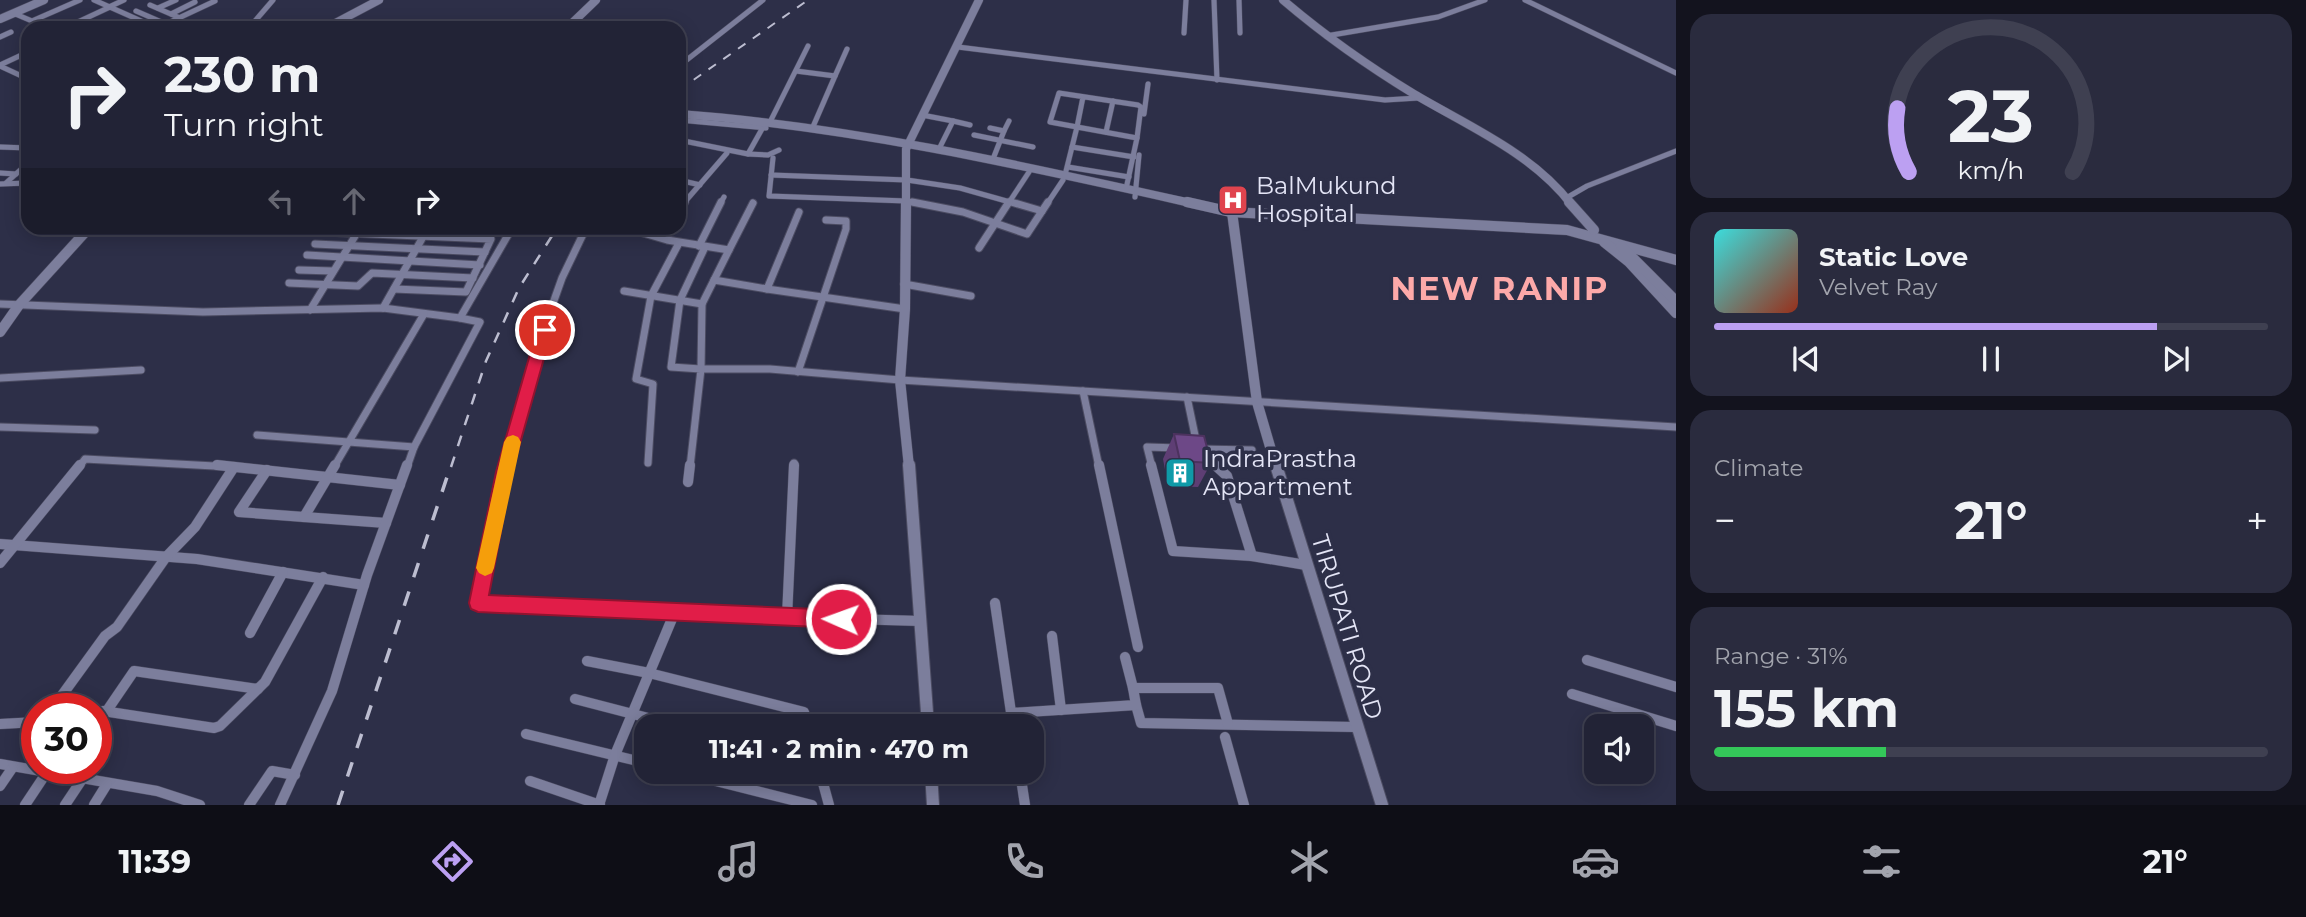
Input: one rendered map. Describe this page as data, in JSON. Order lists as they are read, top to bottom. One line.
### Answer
{"streets":{"street":["TIRUPATI ROAD"]},"districts":["NEW RANIP"],"places":{"hospital":["BalMukund Hospital"],"building":["IndraPrastha Appartment"]},"page":{"turn":["230 m","Turn right"],"song":["Static Love","Velvet Ray"],"tile":["Climate",["Range · 31%","155 km"]],"heat":["−","21°","+"],"limit":"30","trip":"11:41 · 2 min · 470 m","tabs":["11:39","21°"],"gauge":["23","km/h"]}}
